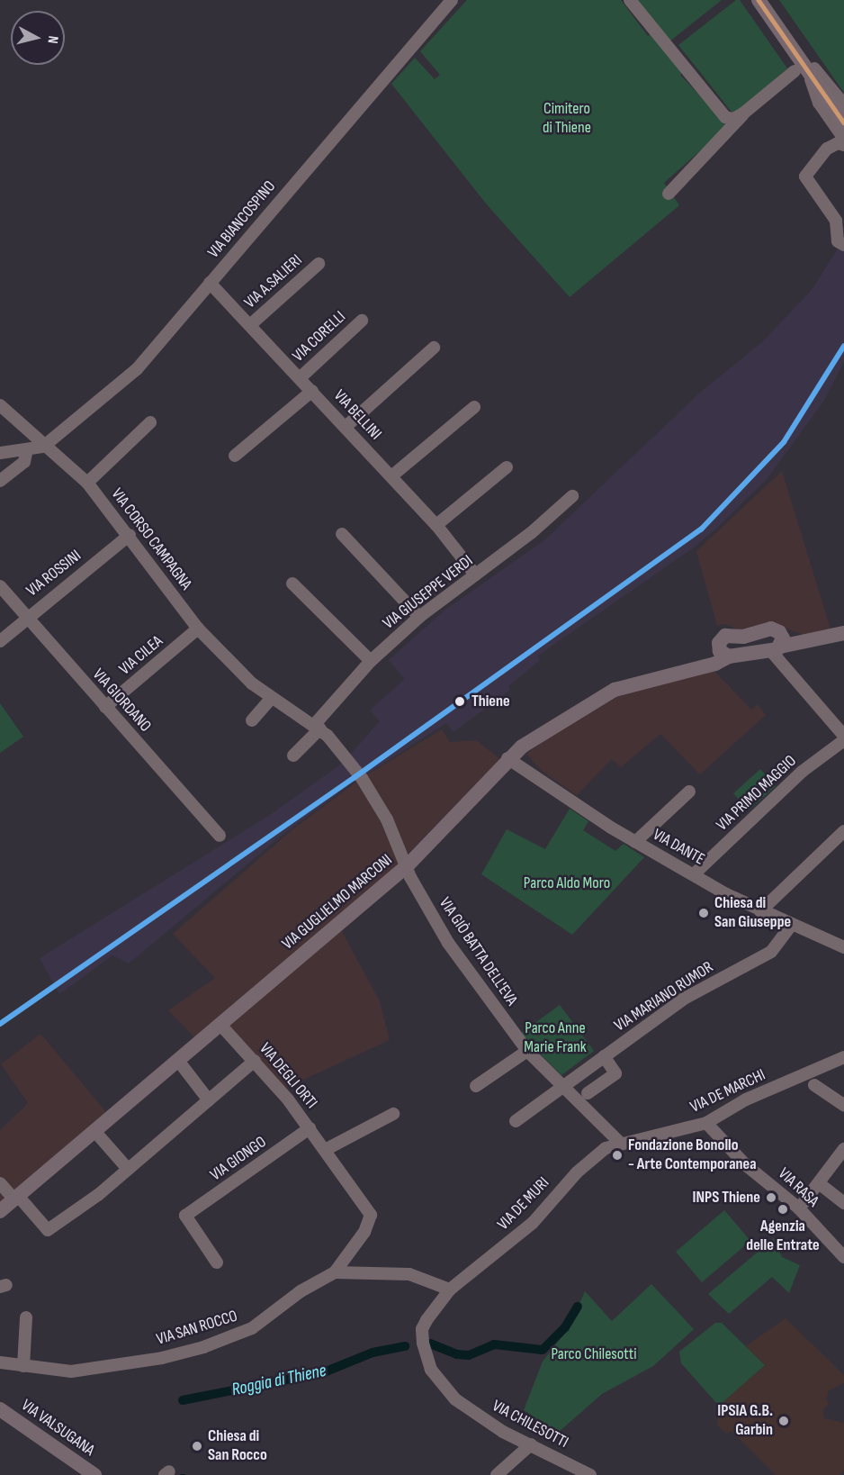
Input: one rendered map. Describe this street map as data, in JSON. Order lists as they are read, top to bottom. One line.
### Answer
{"streets":{"main road":["VIA GUGLIELMO MARCONI","VIA VALSUGANA"],"street":["VIA BIANCOSPINO","VIA A.SALIERI","VIA CORELLI","VIA BELLINI","VIA CORSO CAMPAGNA","VIA ROSSINI","VIA GIUSEPPE VERDI","VIA CILEA","VIA GIORDANO","VIA PRIMO MAGGIO","VIA DANTE","VIA GIÒ BATTA DELL'EVA","VIA MARIANO RUMOR","VIA DEGLI ORTI","VIA DE MARCHI","VIA GIONGO","VIA RASA","VIA DE MURI","VIA SAN ROCCO","VIA CHILESOTTI"]},"crossings":[["VIA BIANCOSPINO","VIA BELLINI"],["VIA BIANCOSPINO","VIA CORSO CAMPAGNA"],["VIA A.SALIERI","VIA BELLINI"],["VIA CORELLI","VIA BELLINI"],["VIA BELLINI","VIA GIUSEPPE VERDI"],["VIA CORSO CAMPAGNA","VIA ROSSINI"],["VIA CORSO CAMPAGNA","VIA GIUSEPPE VERDI"],["VIA CORSO CAMPAGNA","VIA CILEA"],["VIA CORSO CAMPAGNA","VIA GUGLIELMO MARCONI"],["VIA CORSO CAMPAGNA","VIA GIÒ BATTA DELL'EVA"],["VIA ROSSINI","VIA GIORDANO"],["VIA CILEA","VIA GIORDANO"],["VIA PRIMO MAGGIO","VIA DANTE"],["VIA DANTE","VIA GUGLIELMO MARCONI"],["VIA DANTE","VIA MARIANO RUMOR"],["VIA GUGLIELMO MARCONI","VIA GIÒ BATTA DELL'EVA"],["VIA GUGLIELMO MARCONI","VIA DEGLI ORTI"],["VIA GIÒ BATTA DELL'EVA","VIA MARIANO RUMOR"],["VIA GIÒ BATTA DELL'EVA","VIA DE MARCHI"],["VIA GIÒ BATTA DELL'EVA","VIA DE MURI"],["VIA DEGLI ORTI","VIA GIONGO"],["VIA DEGLI ORTI","VIA SAN ROCCO"],["VIA DE MARCHI","VIA RASA"],["VIA DE MARCHI","VIA DE MURI"],["VIA DE MURI","VIA CHILESOTTI"]],"water":["Roggia di Thiene"],"parks":["Cimitero di Thiene","Parco Aldo Moro","Parco Anne Marie Frank","Parco Chilesotti"],"places":["Thiene","Chiesa di San Giuseppe","Fondazione Bonollo - Arte Contemporanea","INPS Thiene","Agenzia delle Entrate","IPSIA G.B. Garbin","Chiesa di San Rocco"],"north":"right"}
